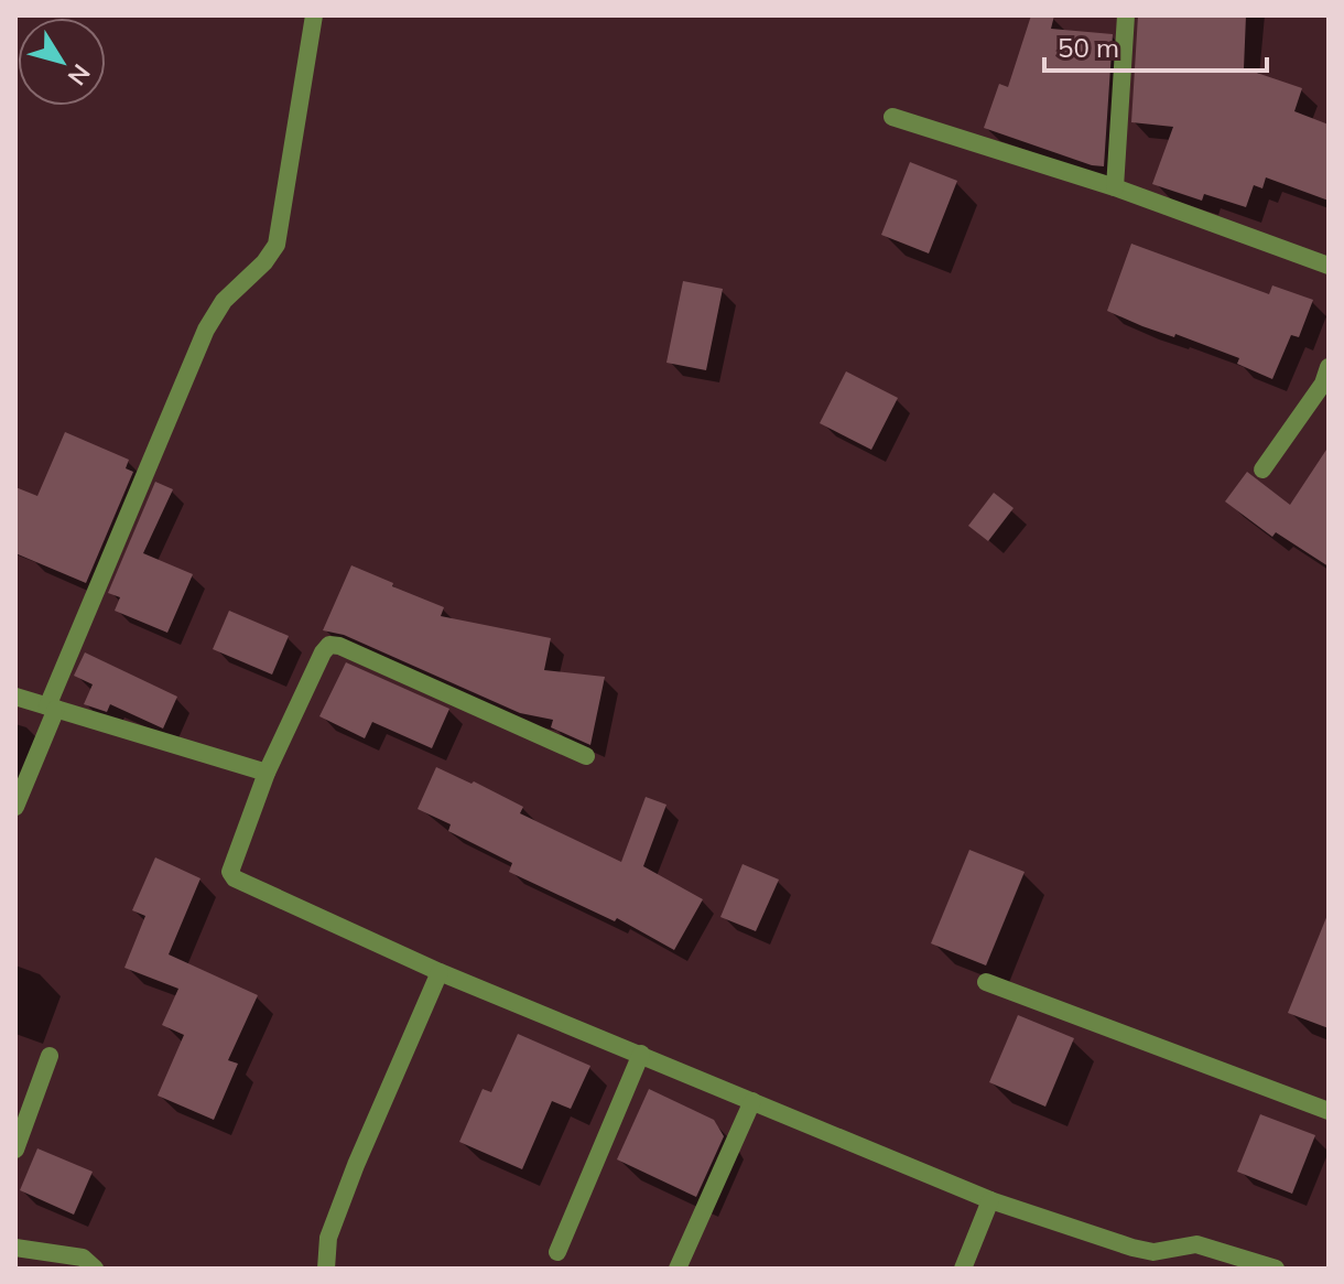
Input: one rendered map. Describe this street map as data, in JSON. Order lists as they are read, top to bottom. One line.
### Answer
{"scale_bar":"50 m","north":"bottom right"}
